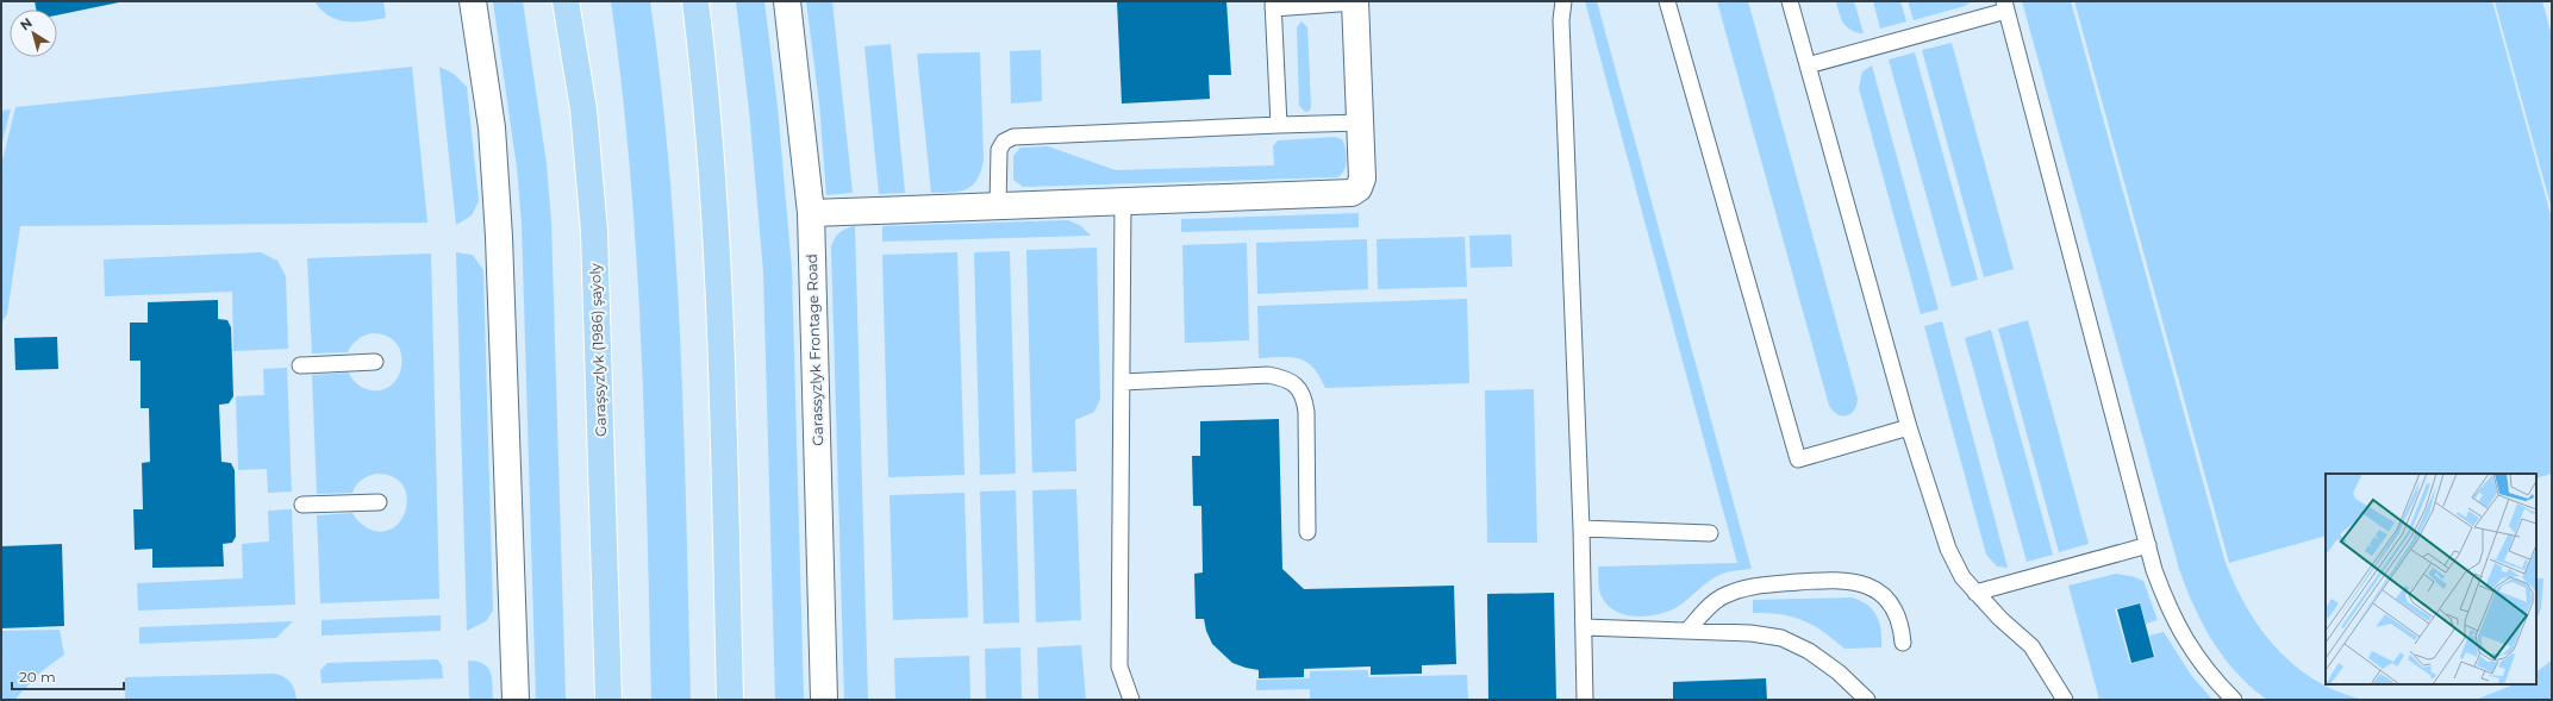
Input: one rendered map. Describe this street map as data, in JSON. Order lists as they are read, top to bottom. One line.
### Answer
{"streets":{"main road":["Garaşsyzlyk (1986) şaýoly"],"street":["Garassyzlyk Frontage Road"]},"scale_bar":"20 m","north":"top left"}
